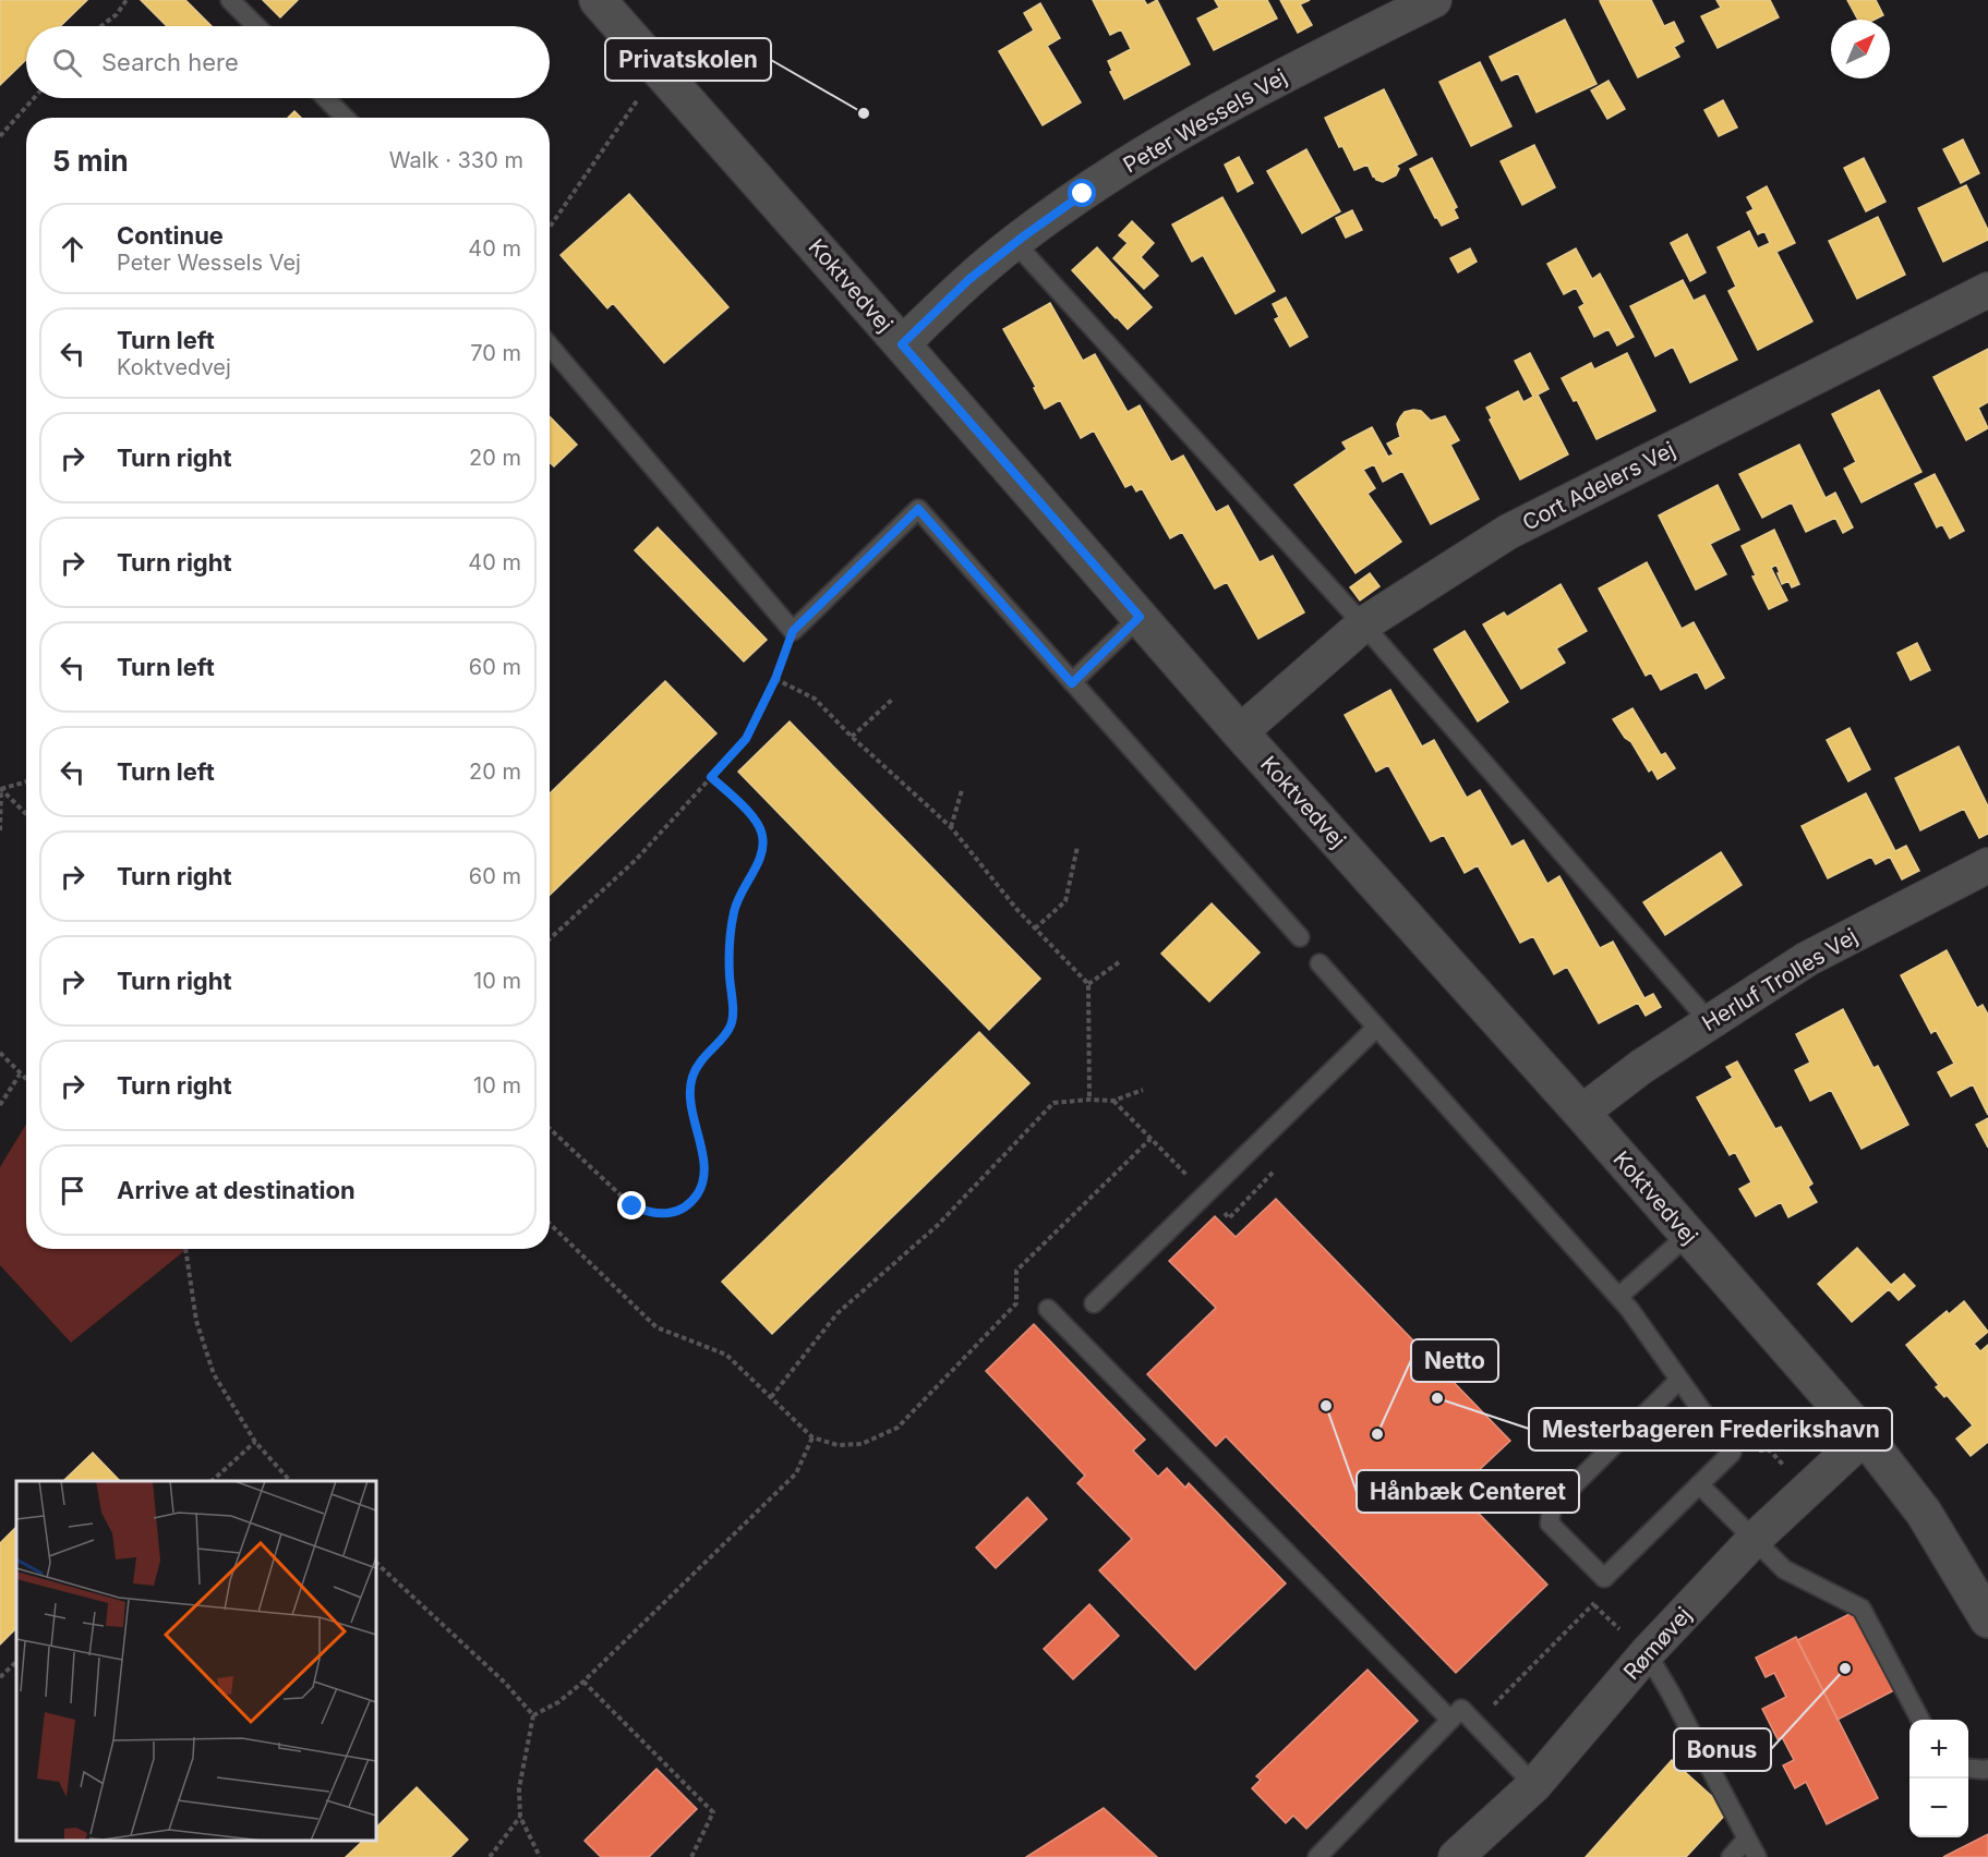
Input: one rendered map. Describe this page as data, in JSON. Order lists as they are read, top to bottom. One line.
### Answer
{"streets":{"street":["Peter Wessels Vej","Koktvedvej","Cort Adelers Vej","Herluf Trolles Vej","Rømøvej"]},"crossings":[["Peter Wessels Vej","Koktvedvej"],["Koktvedvej","Cort Adelers Vej"],["Koktvedvej","Herluf Trolles Vej"],["Koktvedvej","Rømøvej"]],"places":["Privatskolen","Mesterbageren Frederikshavn","Hånbæk Centeret","Netto","Bonus"],"north":"top right","page":{"search":"Search here","heading":["5 min","Walk · 330 m"],"list":[["Continue","Peter Wessels Vej","40 m"],["Turn left","Koktvedvej","70 m"],["Turn right","20 m"],["Turn right","40 m"],["Turn left","60 m"],["Turn left","20 m"],["Turn right","60 m"],["Turn right","10 m"],["Turn right","10 m"],"Arrive at destination"],"map_buttons":["+","−"]}}
